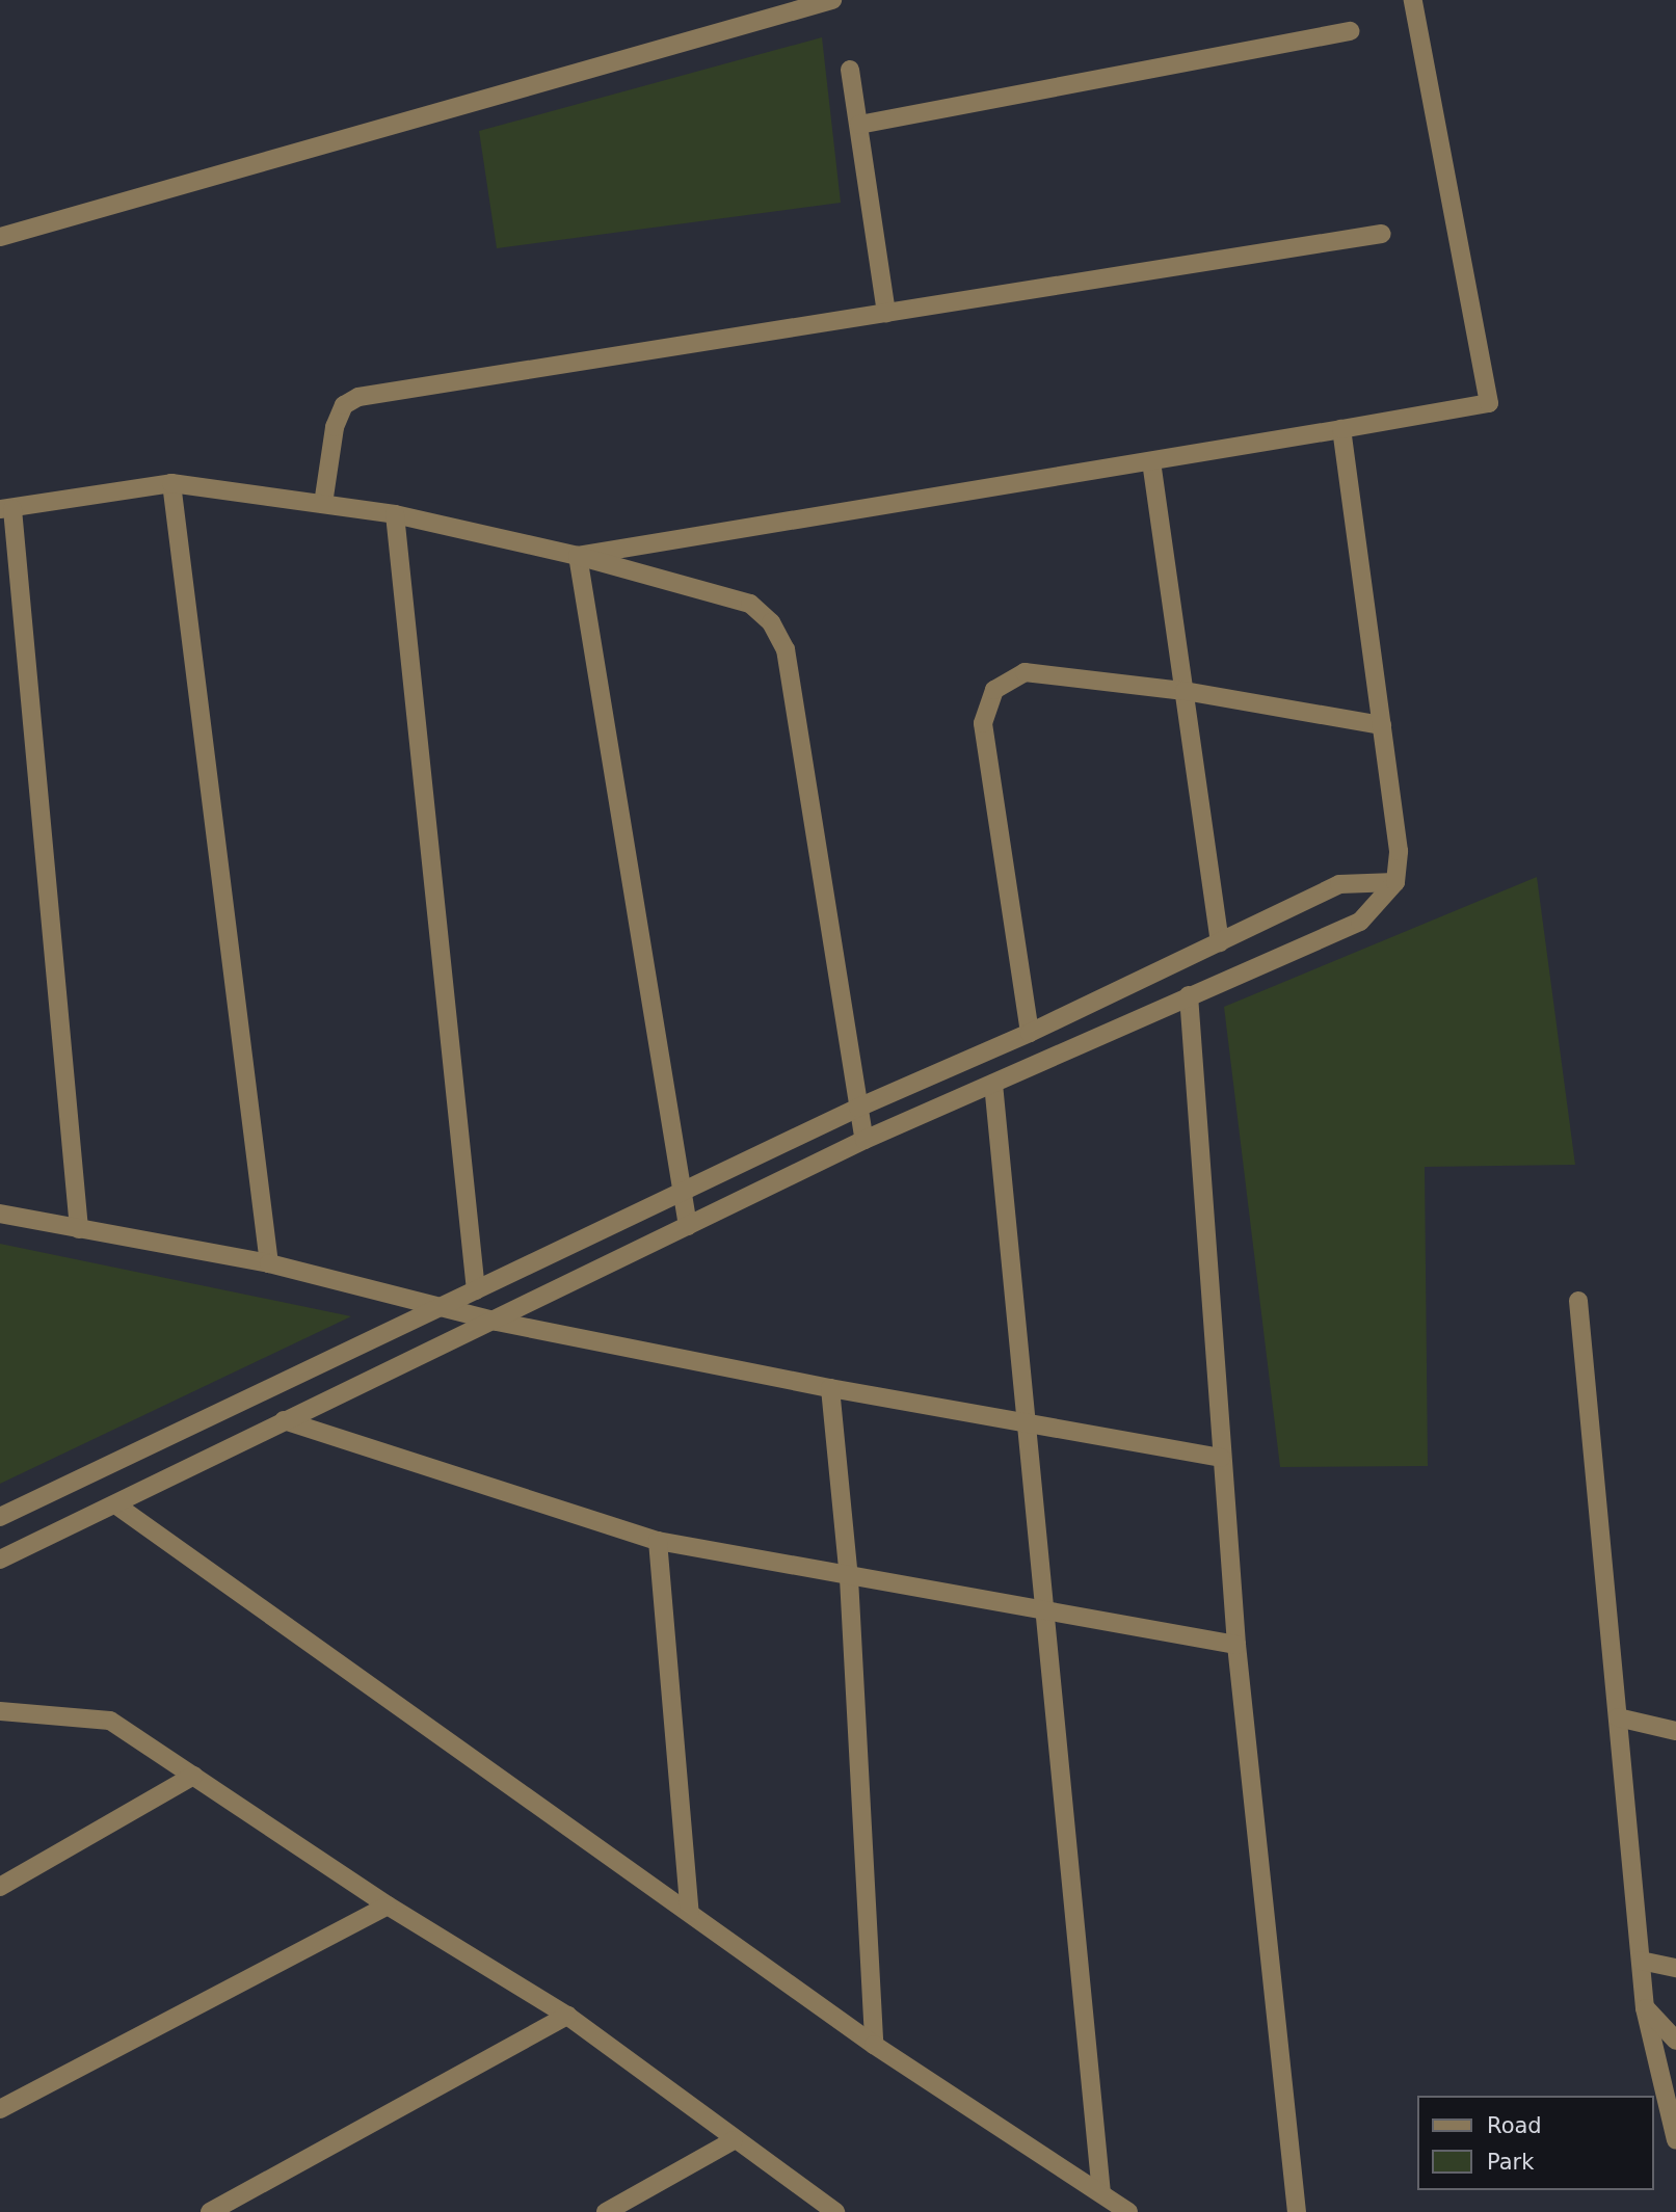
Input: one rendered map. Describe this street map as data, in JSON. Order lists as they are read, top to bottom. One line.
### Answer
{"legend":["Road","Park"]}
